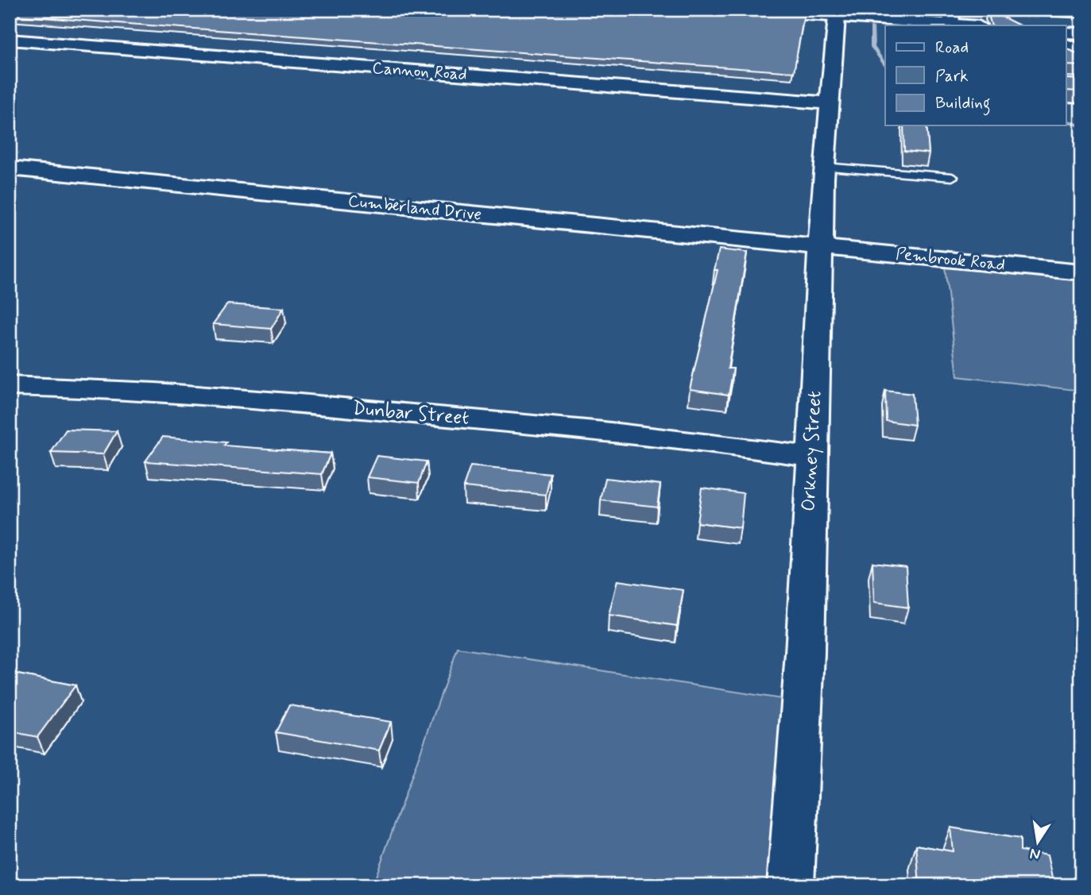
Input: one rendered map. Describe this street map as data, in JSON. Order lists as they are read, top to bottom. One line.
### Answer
{"streets":{"street":["Cannon Road","Cumberland Drive","Pembrook Road","Dunbar Street","Orkney Street"]},"crossings":[["Cannon Road","Orkney Street"],["Cumberland Drive","Pembrook Road"],["Cumberland Drive","Orkney Street"],["Pembrook Road","Orkney Street"],["Dunbar Street","Orkney Street"]],"legend":["Road","Park","Building"],"north":"bottom"}
